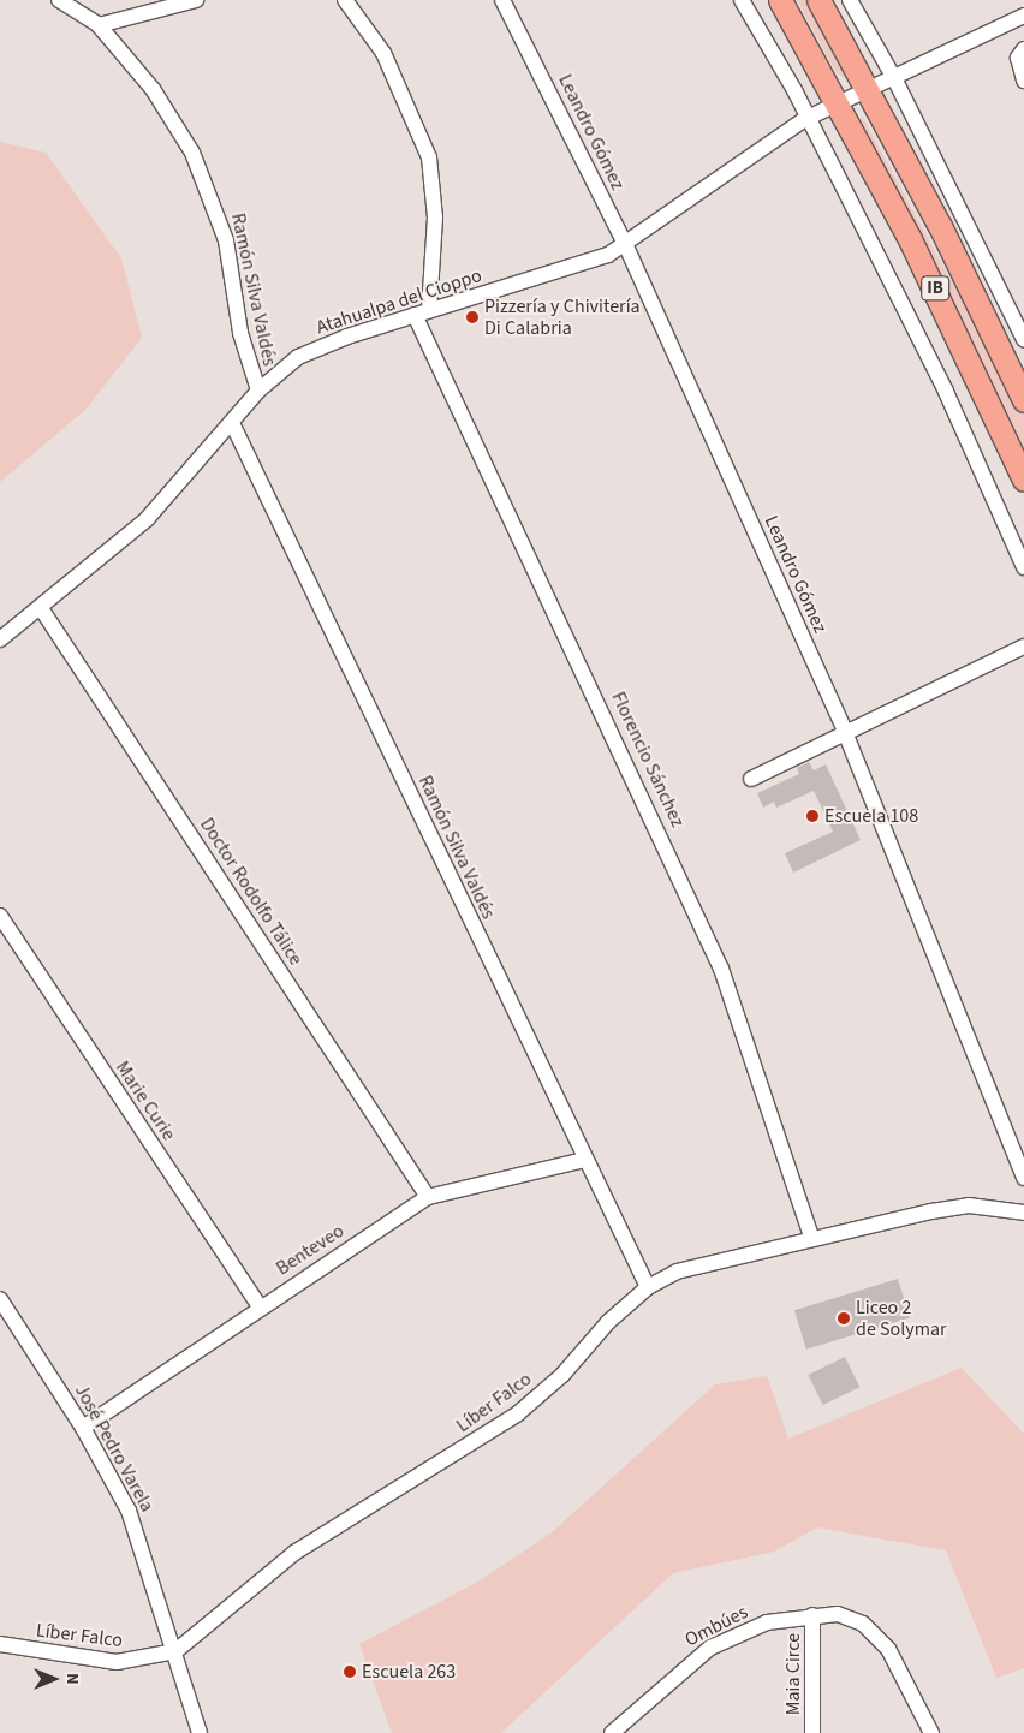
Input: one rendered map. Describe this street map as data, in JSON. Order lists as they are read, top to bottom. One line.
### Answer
{"streets":{"highway":["IB"],"street":["Leandro Gómez","Ramón Silva Valdés","Atahualpa del Cioppo","Florencio Sánchez","Doctor Rodolfo Tálice","Marie Curie","Benteveo","Líber Falco","José Pedro Varela","Ombúes","Maia Circe"]},"crossings":[["Leandro Gómez","Atahualpa del Cioppo"],["IB","Atahualpa del Cioppo"],["Ramón Silva Valdés","Atahualpa del Cioppo"],["Ramón Silva Valdés","Benteveo"],["Ramón Silva Valdés","Líber Falco"],["Atahualpa del Cioppo","Florencio Sánchez"],["Atahualpa del Cioppo","Doctor Rodolfo Tálice"],["Florencio Sánchez","Líber Falco"],["Doctor Rodolfo Tálice","Benteveo"],["Marie Curie","Benteveo"],["Benteveo","José Pedro Varela"],["Líber Falco","José Pedro Varela"],["Ombúes","Maia Circe"]],"places":["Pizzería y Chivitería Di Calabria","Escuela 108","Liceo 2 de Solymar","Escuela 263"],"north":"right"}
